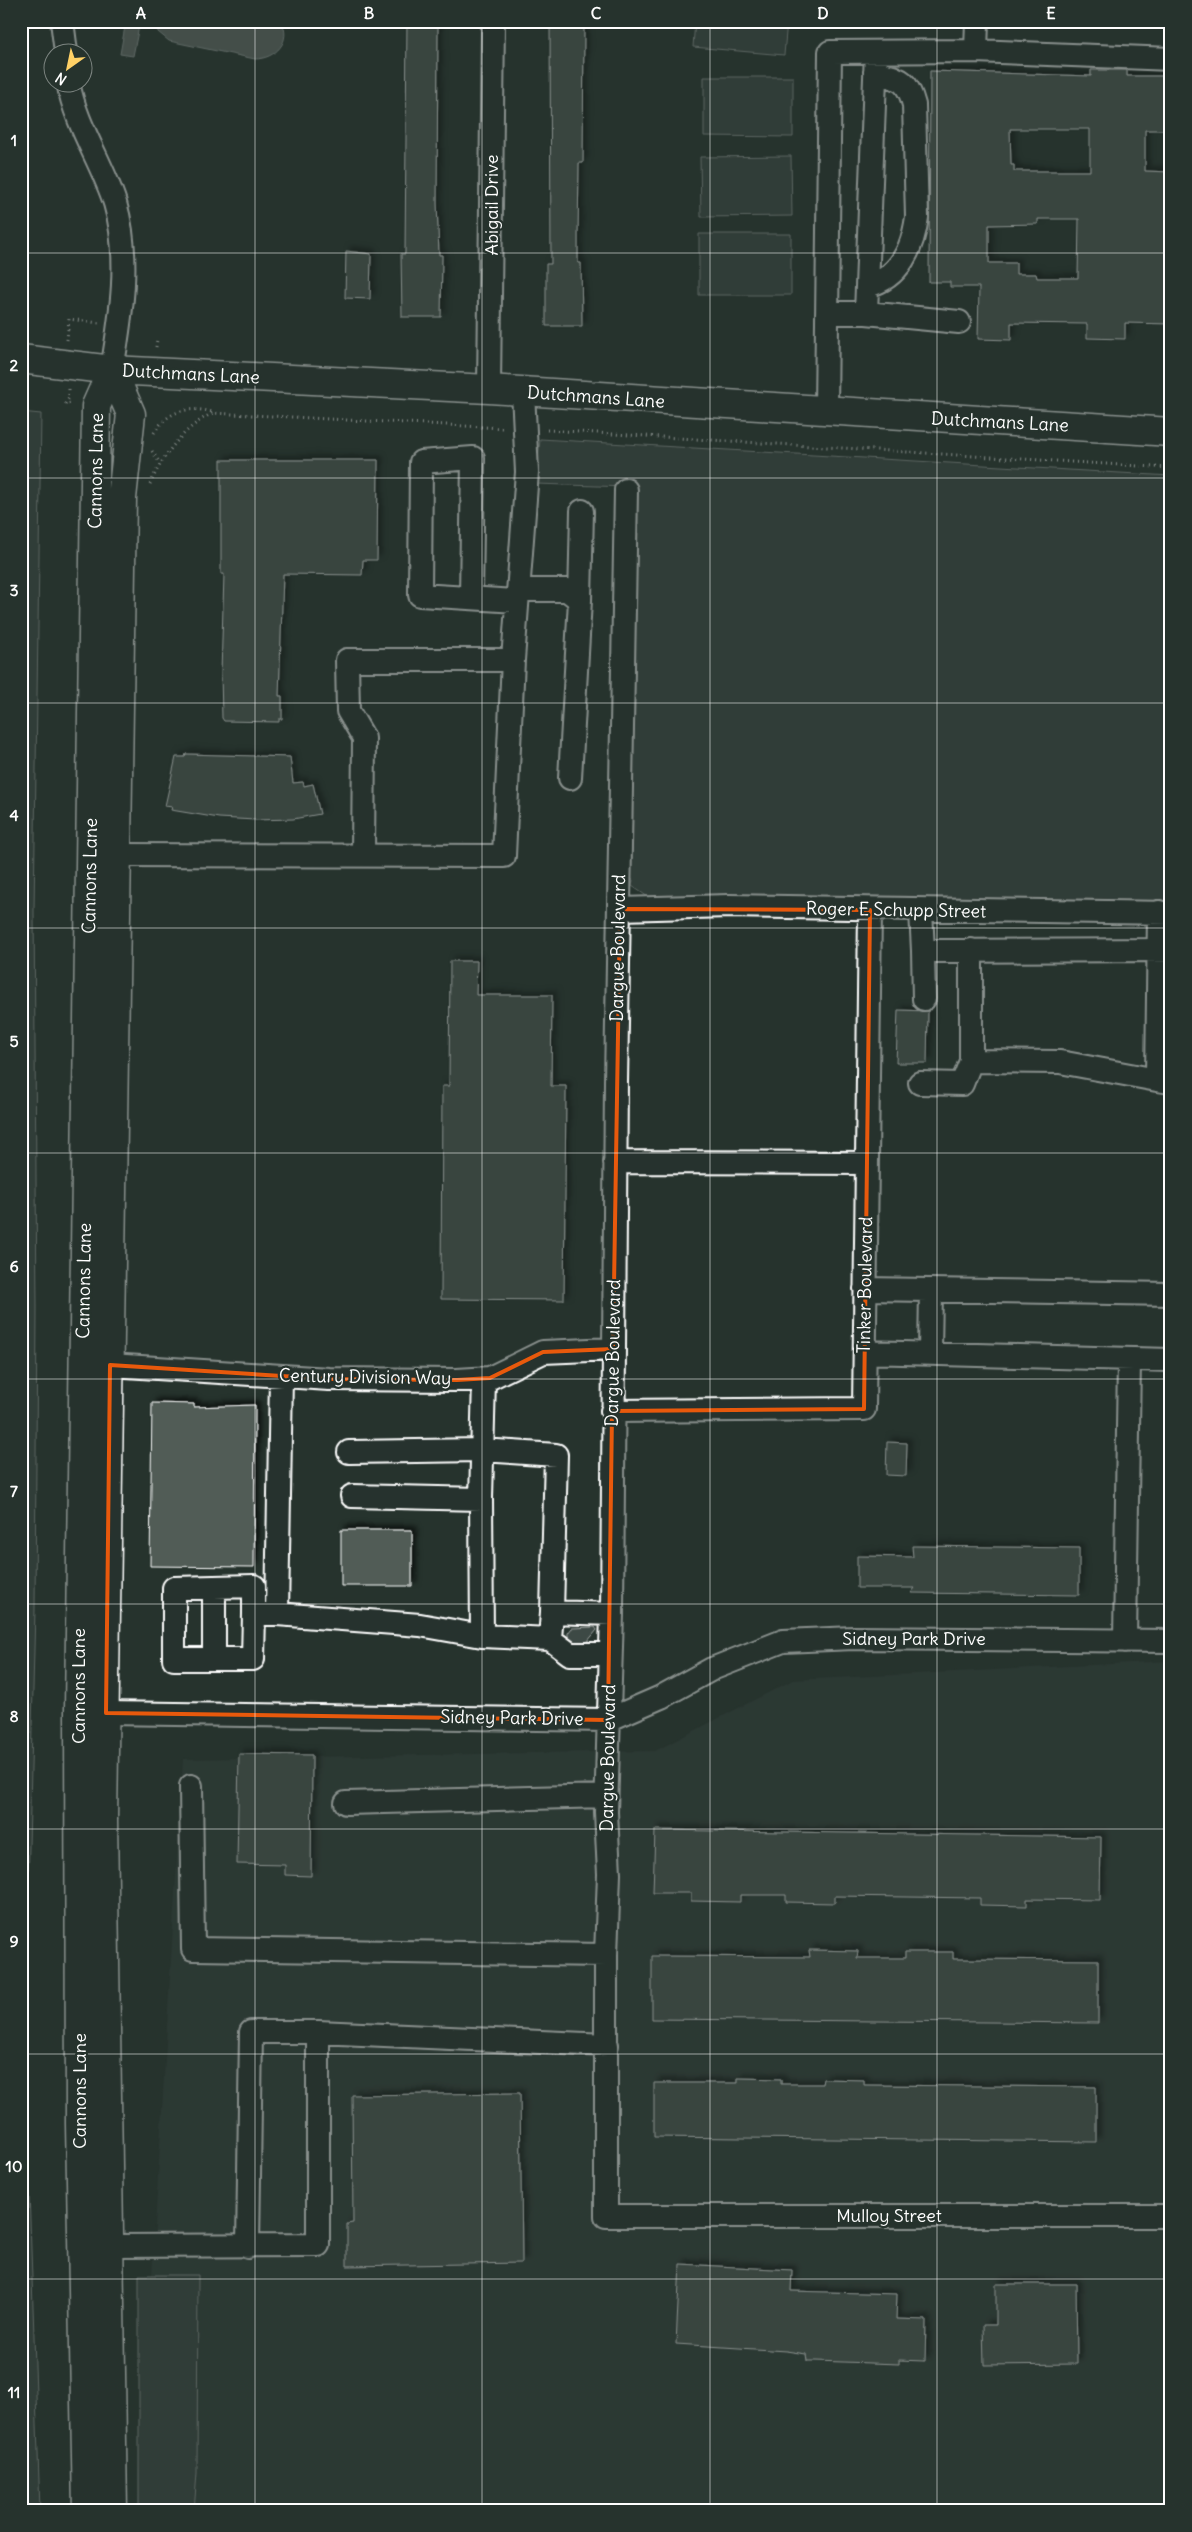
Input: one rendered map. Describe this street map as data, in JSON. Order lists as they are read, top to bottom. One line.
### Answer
{"streets":{"main road":["Dutchmans Lane","Cannons Lane"],"street":["Abigail Drive","Roger E Schupp Street","Dargue Boulevard","Tinker Boulevard","Century Division Way","Sidney Park Drive","Mulloy Street"]},"crossings":[["Abigail Drive","Dutchmans Lane"],["Dutchmans Lane","Cannons Lane"],["Cannons Lane","Century Division Way"],["Cannons Lane","Sidney Park Drive"],["Roger E Schupp Street","Dargue Boulevard"],["Roger E Schupp Street","Tinker Boulevard"],["Dargue Boulevard","Tinker Boulevard"],["Dargue Boulevard","Century Division Way"],["Dargue Boulevard","Sidney Park Drive"],["Dargue Boulevard","Mulloy Street"]],"north":"bottom left","grid":{"columns":["A","B","C","D","E"],"rows":["1","2","3","4","5","6","7","8","9","10","11"]}}
